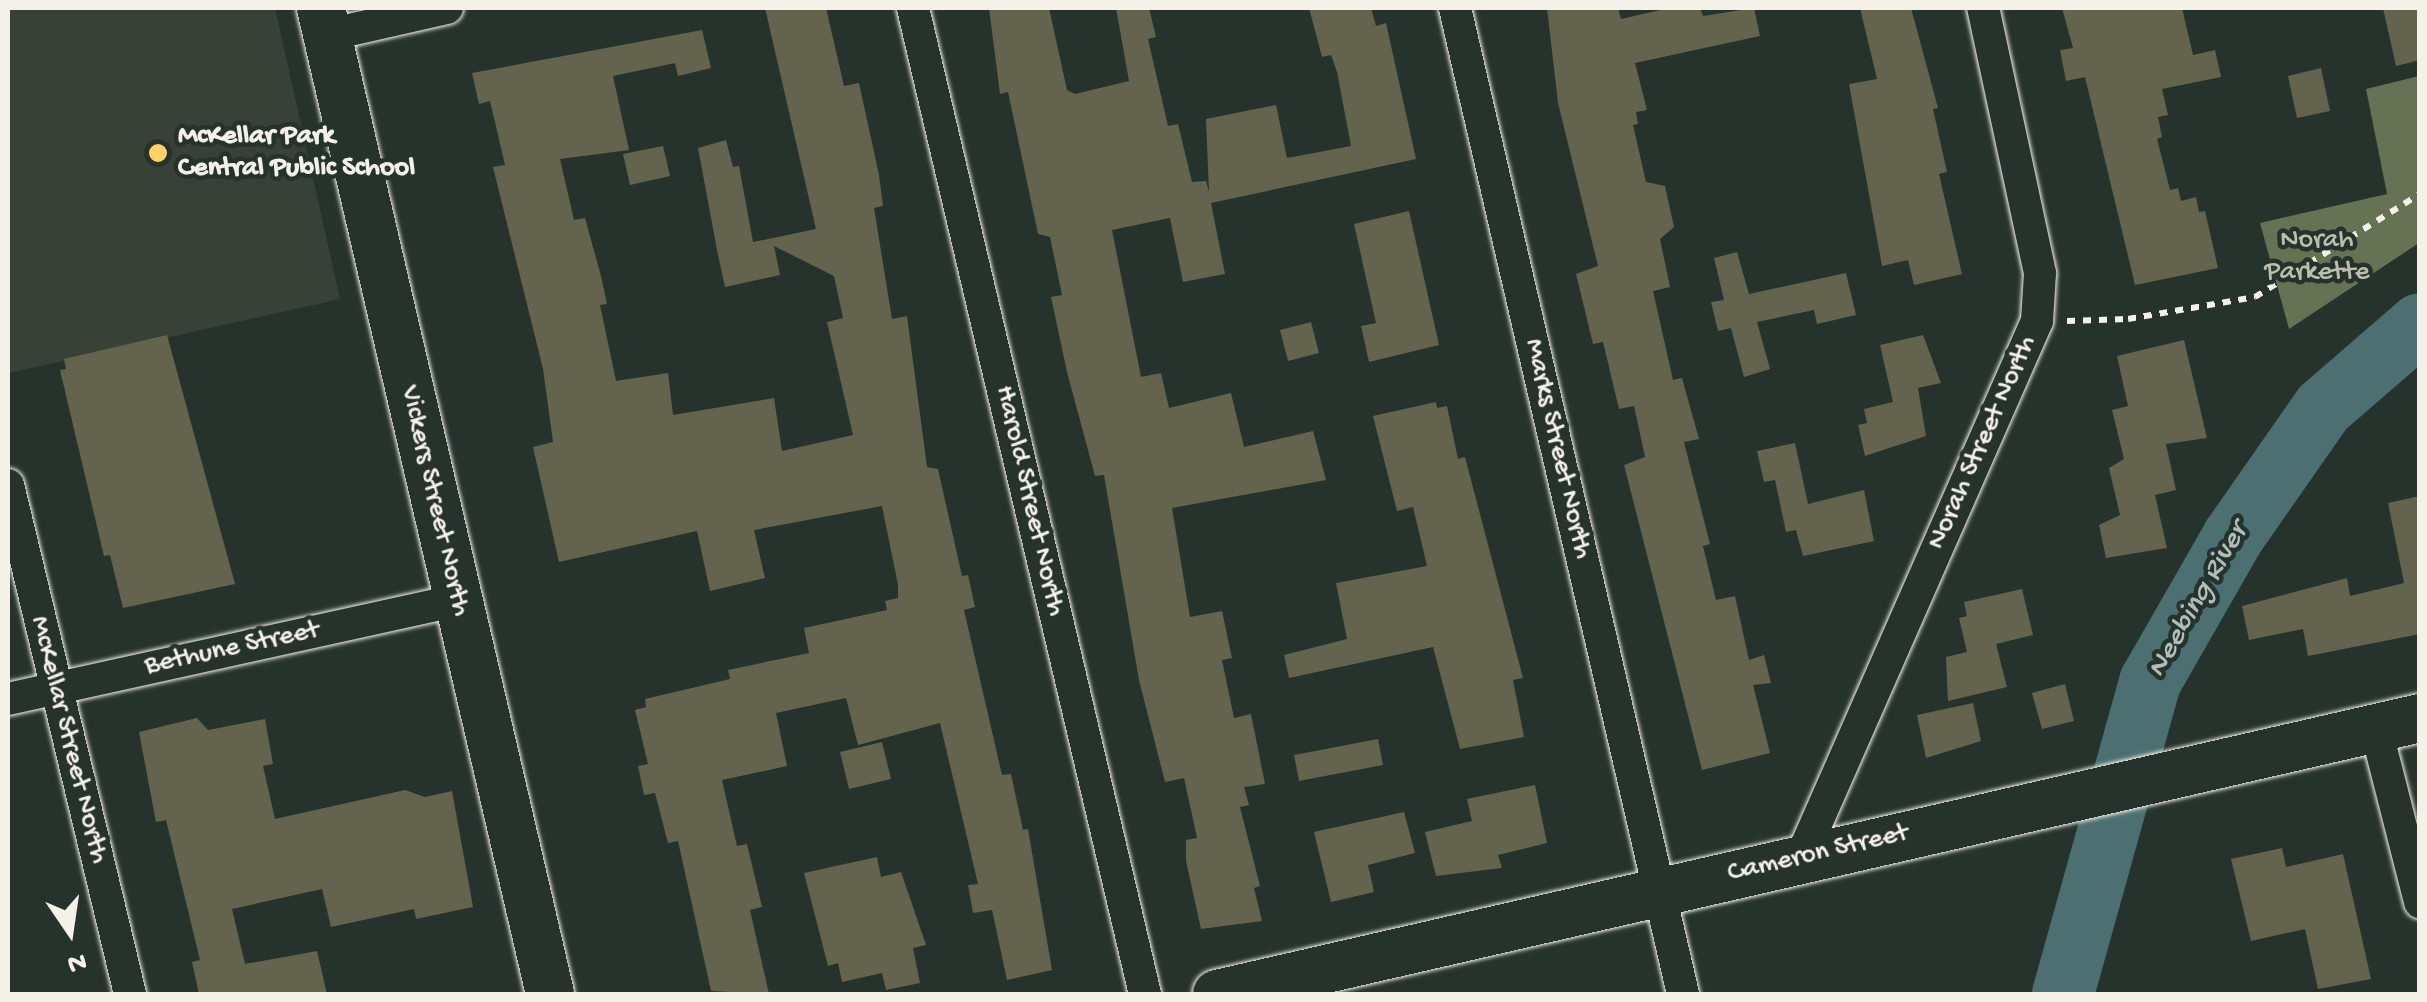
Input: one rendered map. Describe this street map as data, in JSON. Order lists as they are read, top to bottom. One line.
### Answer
{"streets":{"street":["Norah Street North","Marks Street North","Vickers Street North","Harold Street North","Bethune Street","McKellar Street North","Cameron Street"]},"crossings":[["Norah Street North","Cameron Street"],["Marks Street North","Cameron Street"],["Vickers Street North","Bethune Street"],["Bethune Street","McKellar Street North"]],"water":["Neebing River"],"parks":["Norah Parkette"],"places":["McKellar Park Central Public School"],"north":"bottom"}
